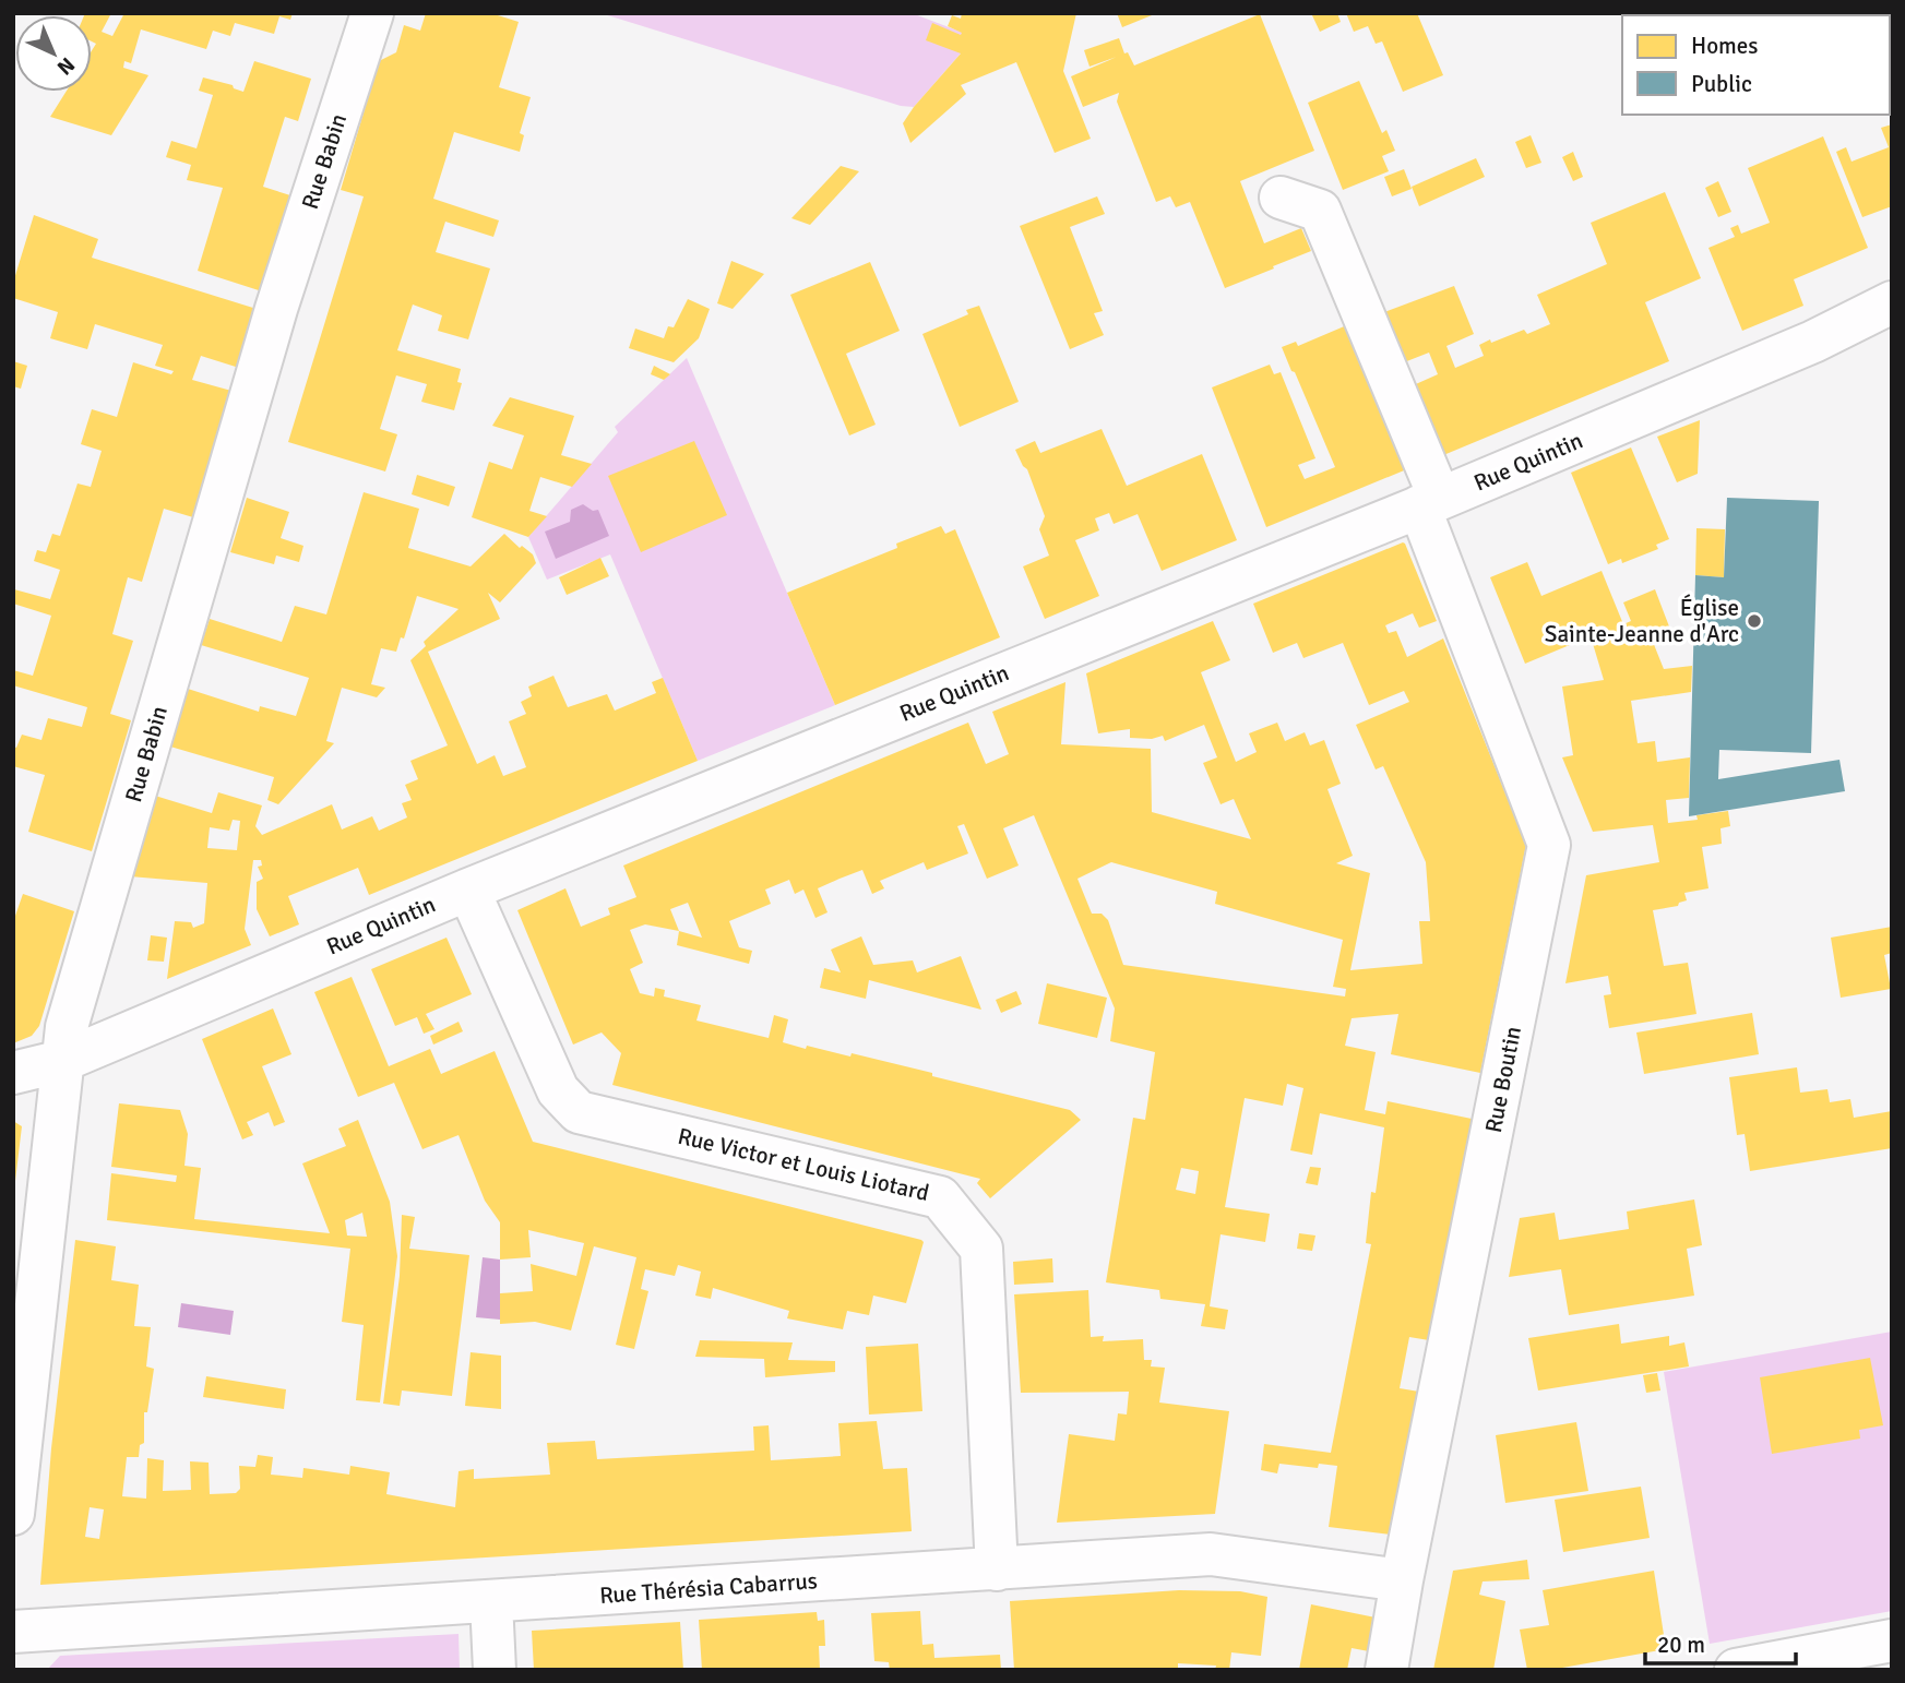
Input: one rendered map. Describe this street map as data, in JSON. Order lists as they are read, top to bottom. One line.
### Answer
{"streets":{"street":["Rue Babin","Rue Quintin","Rue Boutin","Rue Victor et Louis Liotard","Rue Thérésia Cabarrus"]},"crossings":[["Rue Babin","Rue Quintin"],["Rue Quintin","Rue Boutin"],["Rue Quintin","Rue Victor et Louis Liotard"],["Rue Boutin","Rue Thérésia Cabarrus"],["Rue Victor et Louis Liotard","Rue Thérésia Cabarrus"]],"places":["Église Sainte-Jeanne d'Arc"],"legend":["Homes","Public"],"scale_bar":"20 m","north":"bottom right"}
